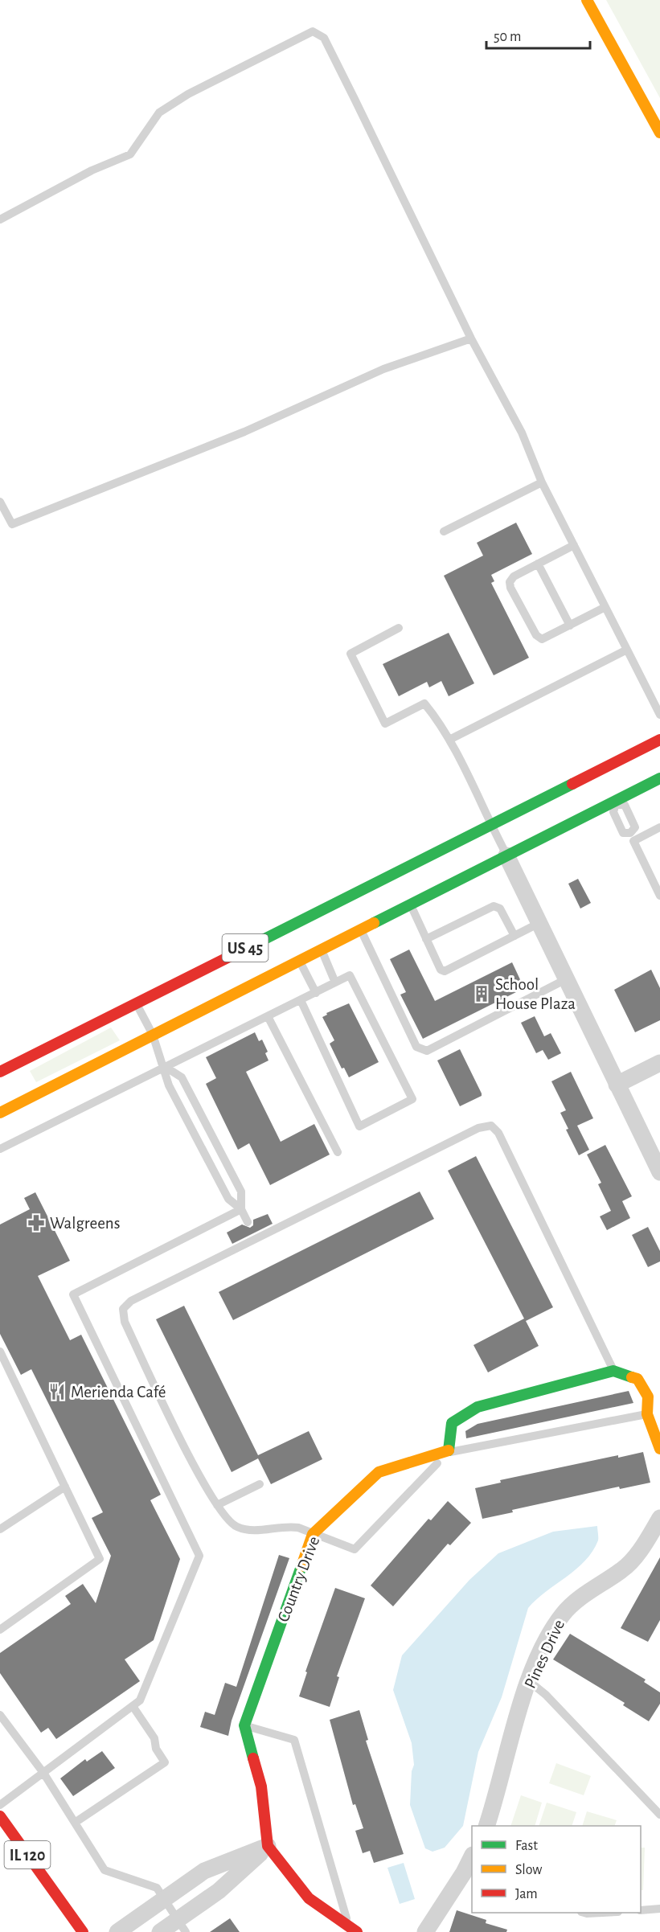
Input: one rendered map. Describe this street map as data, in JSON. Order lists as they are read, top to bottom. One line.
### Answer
{"streets":{"main road":["US 45","Country Drive","IL 120"],"street":["Pines Drive"]},"places":{"building":["School House Plaza"],"pharmacy":["Walgreens"],"restaurant":["Merienda Café"]},"legend":["Fast","Slow","Jam"],"scale_bar":"50 m"}
